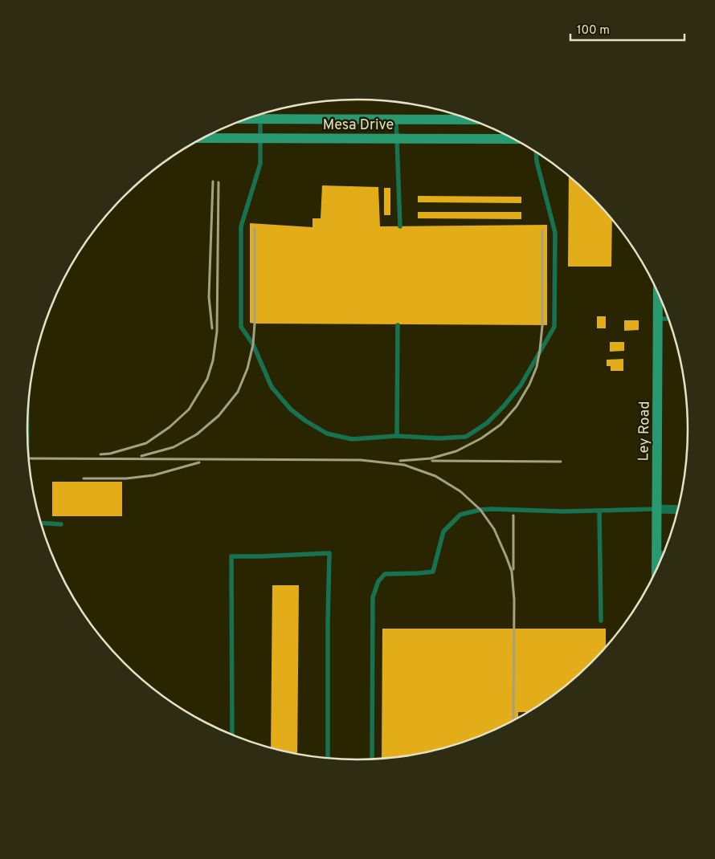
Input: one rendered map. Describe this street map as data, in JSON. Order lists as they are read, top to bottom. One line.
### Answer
{"streets":{"main road":["Mesa Drive","Ley Road"]},"scale_bar":"100 m"}
